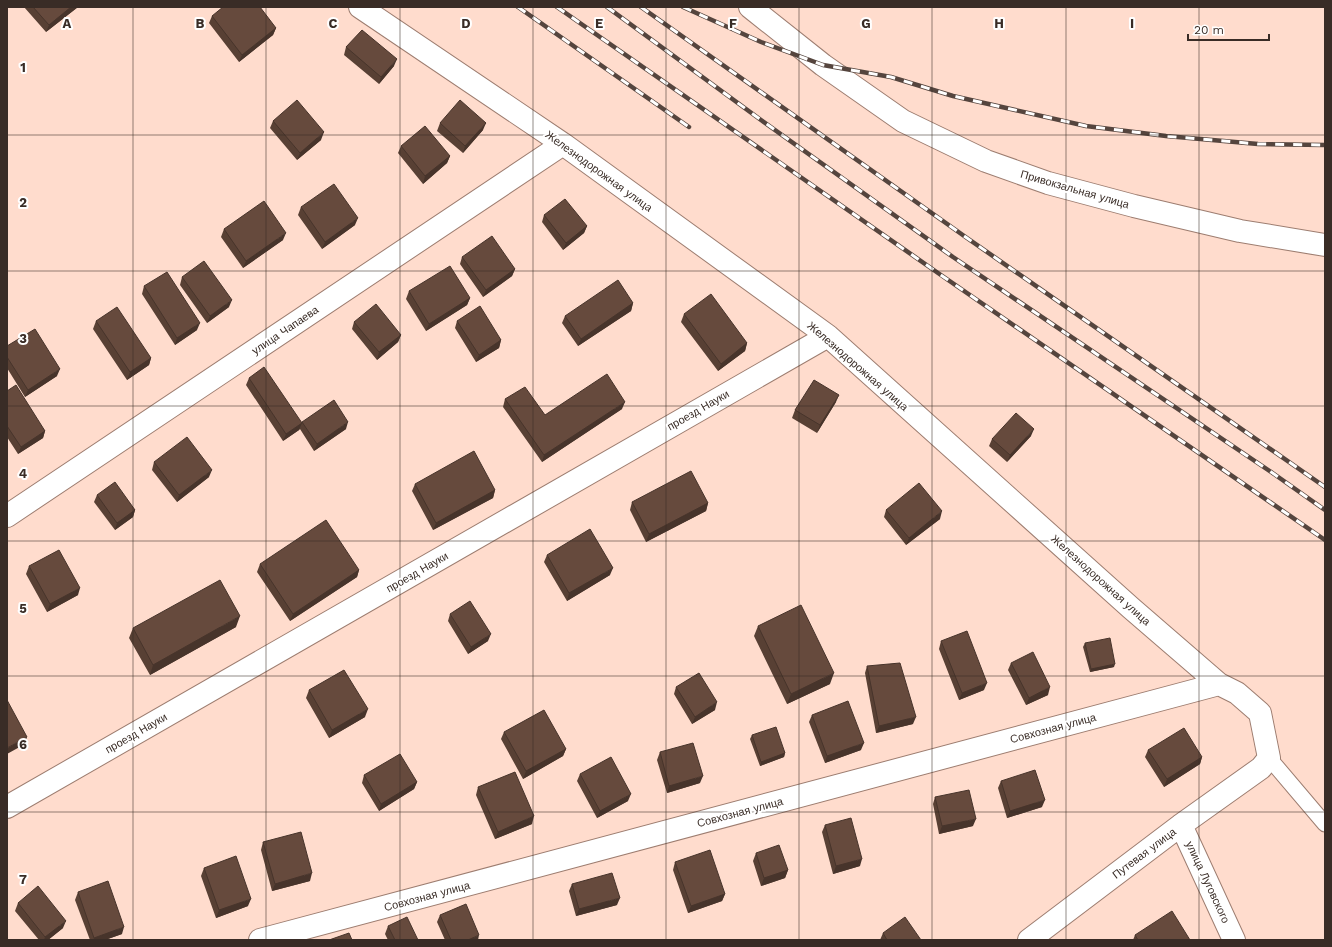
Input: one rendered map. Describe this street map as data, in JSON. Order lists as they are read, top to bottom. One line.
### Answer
{"streets":{"street":["Железнодорожная улица","Привокзальная улица","улица Чапаева","проезд Науки","Совхозная улица","Путевая улица","улица Луговского"]},"crossings":[["Железнодорожная улица","улица Чапаева"],["Железнодорожная улица","проезд Науки"],["Железнодорожная улица","Совхозная улица"],["Железнодорожная улица","Путевая улица"],["Путевая улица","улица Луговского"]],"scale_bar":"20 m","grid":{"columns":["A","B","C","D","E","F","G","H","I"],"rows":["1","2","3","4","5","6","7"]}}
